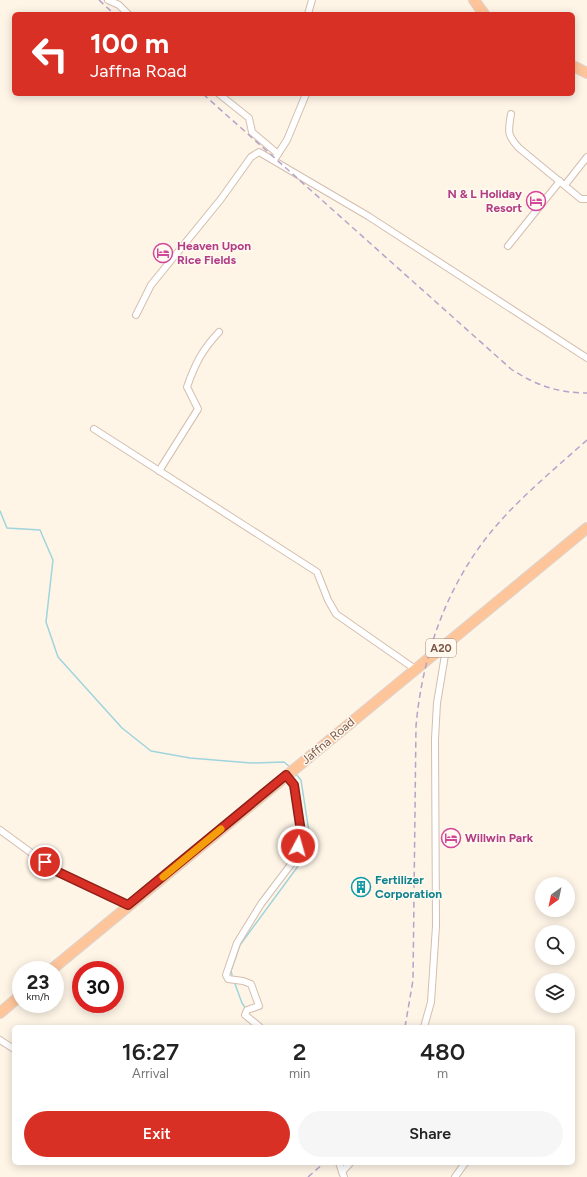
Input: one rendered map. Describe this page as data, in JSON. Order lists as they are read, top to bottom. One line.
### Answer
{"streets":{"highway":["A20","Jaffna Road"]},"places":{"hotel":["N & L Holiday Resort","Heaven Upon Rice Fields","Willwin Park"],"building":["Fertilizer Corporation"]},"north":"bottom left","page":{"turn":["100 m","Jaffna Road"],"speed":"23 km/h","limit":"30","eta":["16:27","Arrival","2","min","480","m"],"buttons":["Exit","Share"]}}
